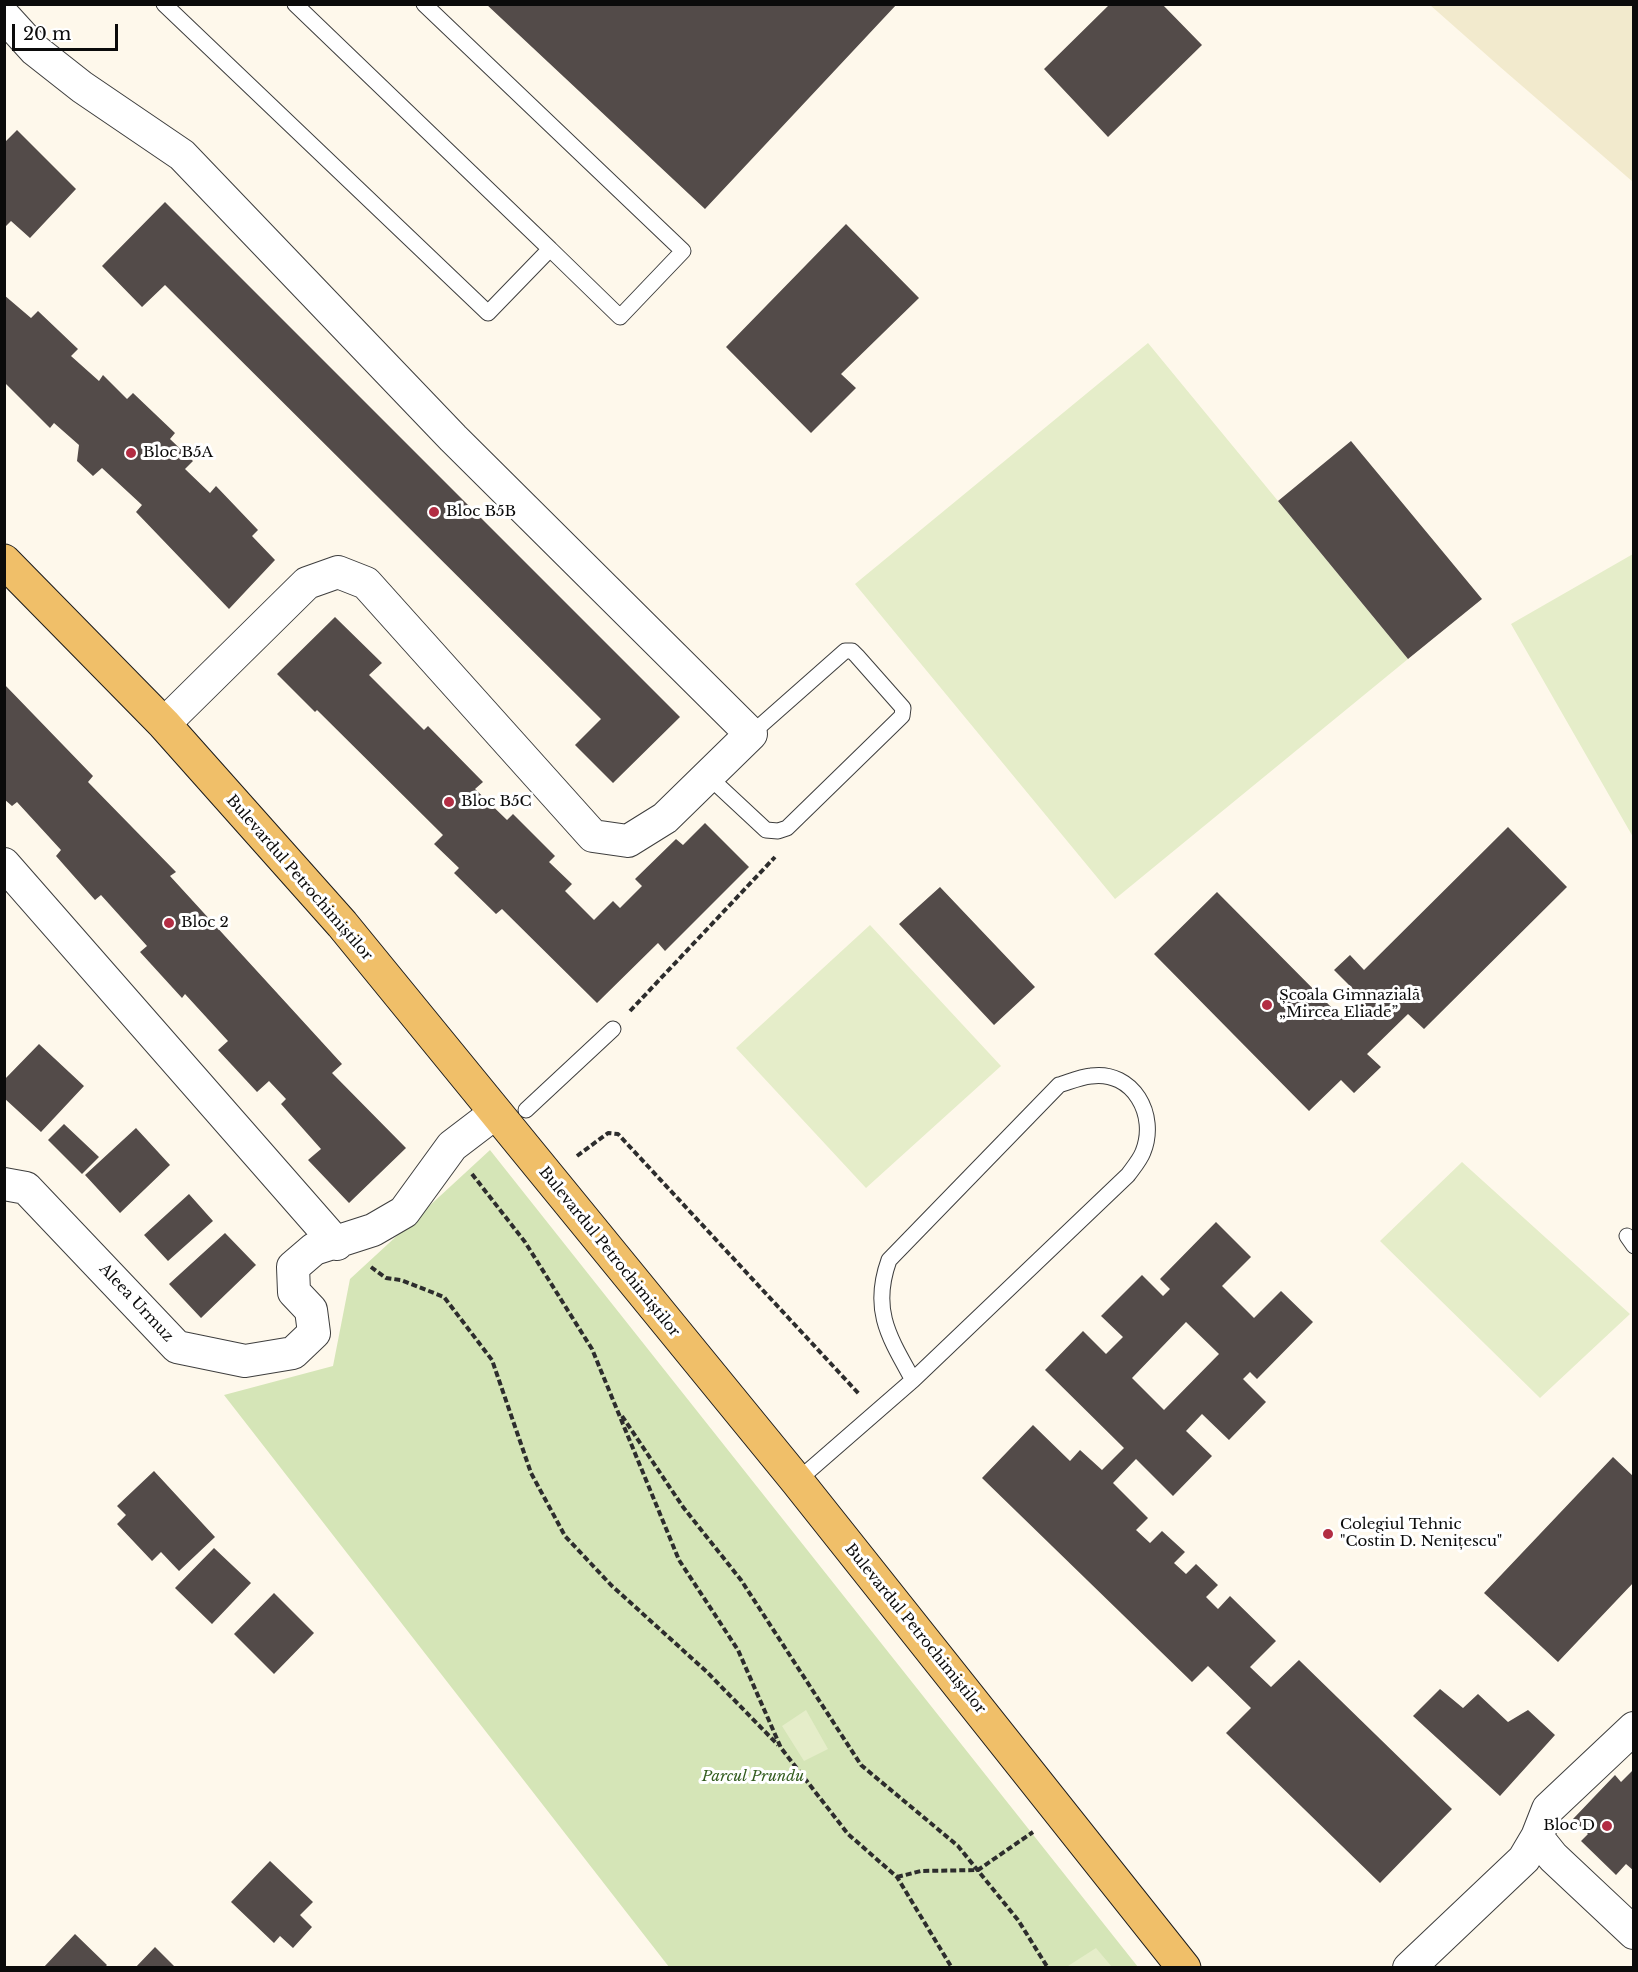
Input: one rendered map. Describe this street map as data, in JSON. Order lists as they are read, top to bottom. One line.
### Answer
{"streets":{"main road":["Bulevardul Petrochimiștilor"],"street":["Aleea Urmuz"]},"crossings":[["Bulevardul Petrochimiștilor","Aleea Urmuz"]],"parks":["Parcul Prundu"],"places":["Bloc B5A","Bloc B5B","Bloc B5C","Bloc 2","Școala Gimnazială „Mircea Eliade”","Colegiul Tehnic \"Costin D. Nenițescu\"","Bloc D"],"scale_bar":"20 m"}
